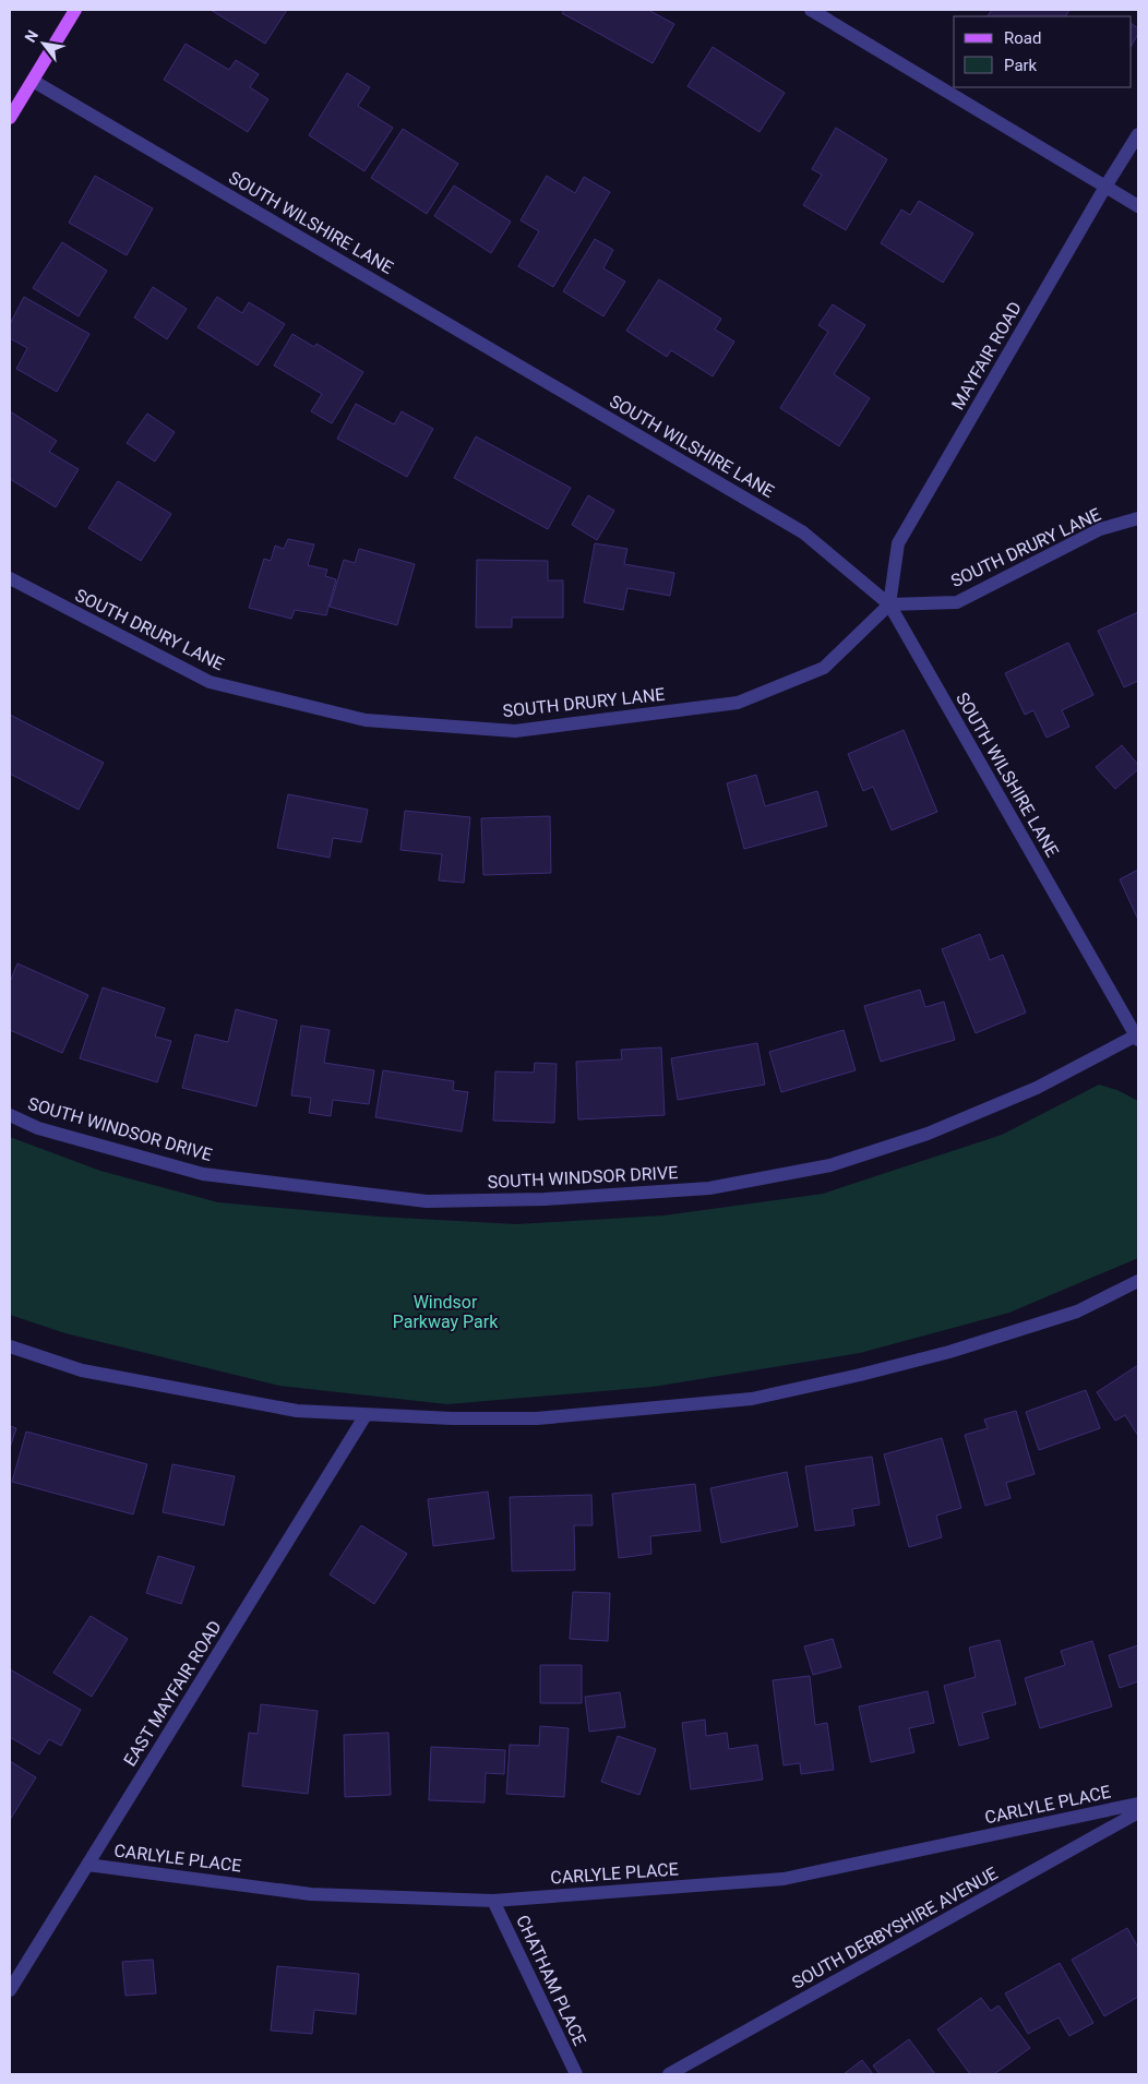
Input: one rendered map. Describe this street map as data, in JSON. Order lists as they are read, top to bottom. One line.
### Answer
{"streets":{"street":["SOUTH WILSHIRE LANE","MAYFAIR ROAD","SOUTH DRURY LANE","SOUTH WINDSOR DRIVE","EAST MAYFAIR ROAD","CARLYLE PLACE","SOUTH DERBYSHIRE AVENUE","CHATHAM PLACE"]},"crossings":[["SOUTH WILSHIRE LANE","MAYFAIR ROAD"],["SOUTH WILSHIRE LANE","SOUTH DRURY LANE"],["SOUTH WILSHIRE LANE","SOUTH WINDSOR DRIVE"],["MAYFAIR ROAD","SOUTH DRURY LANE"],["EAST MAYFAIR ROAD","CARLYLE PLACE"],["CARLYLE PLACE","CHATHAM PLACE"]],"parks":["Windsor Parkway Park"],"legend":["Road","Park"],"north":"top left"}
